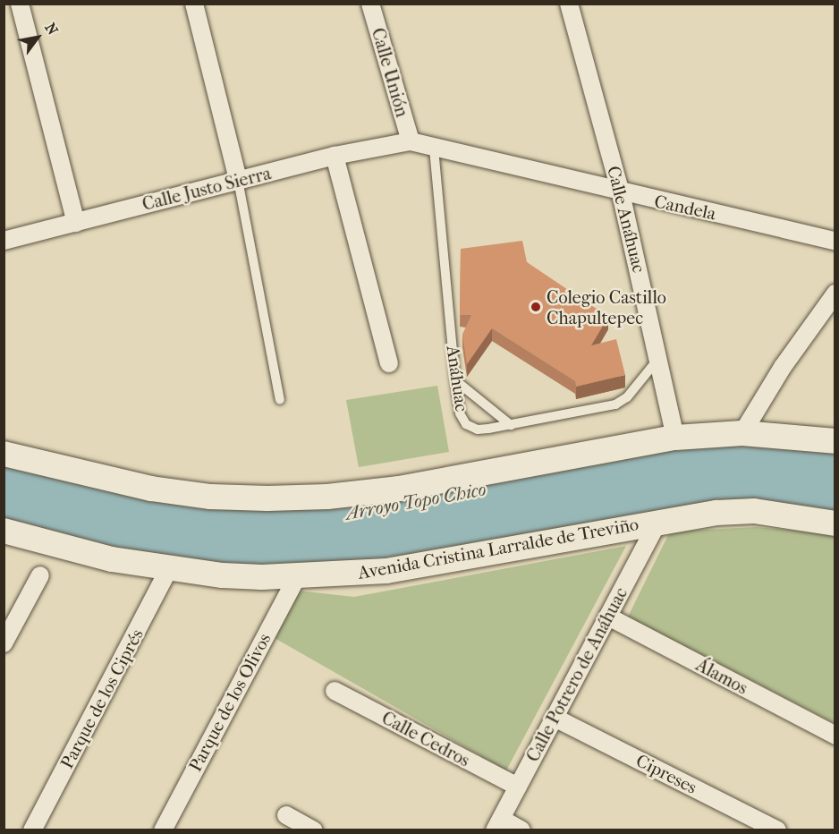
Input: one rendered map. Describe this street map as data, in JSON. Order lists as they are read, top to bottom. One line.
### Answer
{"streets":{"main road":["Avenida Cristina Larralde de Treviño"],"street":["Calle Unión","Calle Justo Sierra","Candela","Calle Anáhuac","Calle Potrero de Anáhuac","Álamos","Parque de los Ciprés","Parque de los Olivos","Calle Cedros","Cipreses"],"lane":["Anáhuac"]},"crossings":[["Calle Unión","Calle Justo Sierra"],["Calle Unión","Candela"],["Calle Justo Sierra","Candela"],["Candela","Calle Anáhuac"],["Candela","Anáhuac"],["Calle Anáhuac","Anáhuac"],["Avenida Cristina Larralde de Treviño","Calle Potrero de Anáhuac"],["Avenida Cristina Larralde de Treviño","Parque de los Ciprés"],["Avenida Cristina Larralde de Treviño","Parque de los Olivos"],["Calle Potrero de Anáhuac","Álamos"],["Calle Potrero de Anáhuac","Calle Cedros"],["Calle Potrero de Anáhuac","Cipreses"]],"water":["Arroyo Topo Chico"],"places":["Colegio Castillo Chapultepec"],"north":"top right"}
